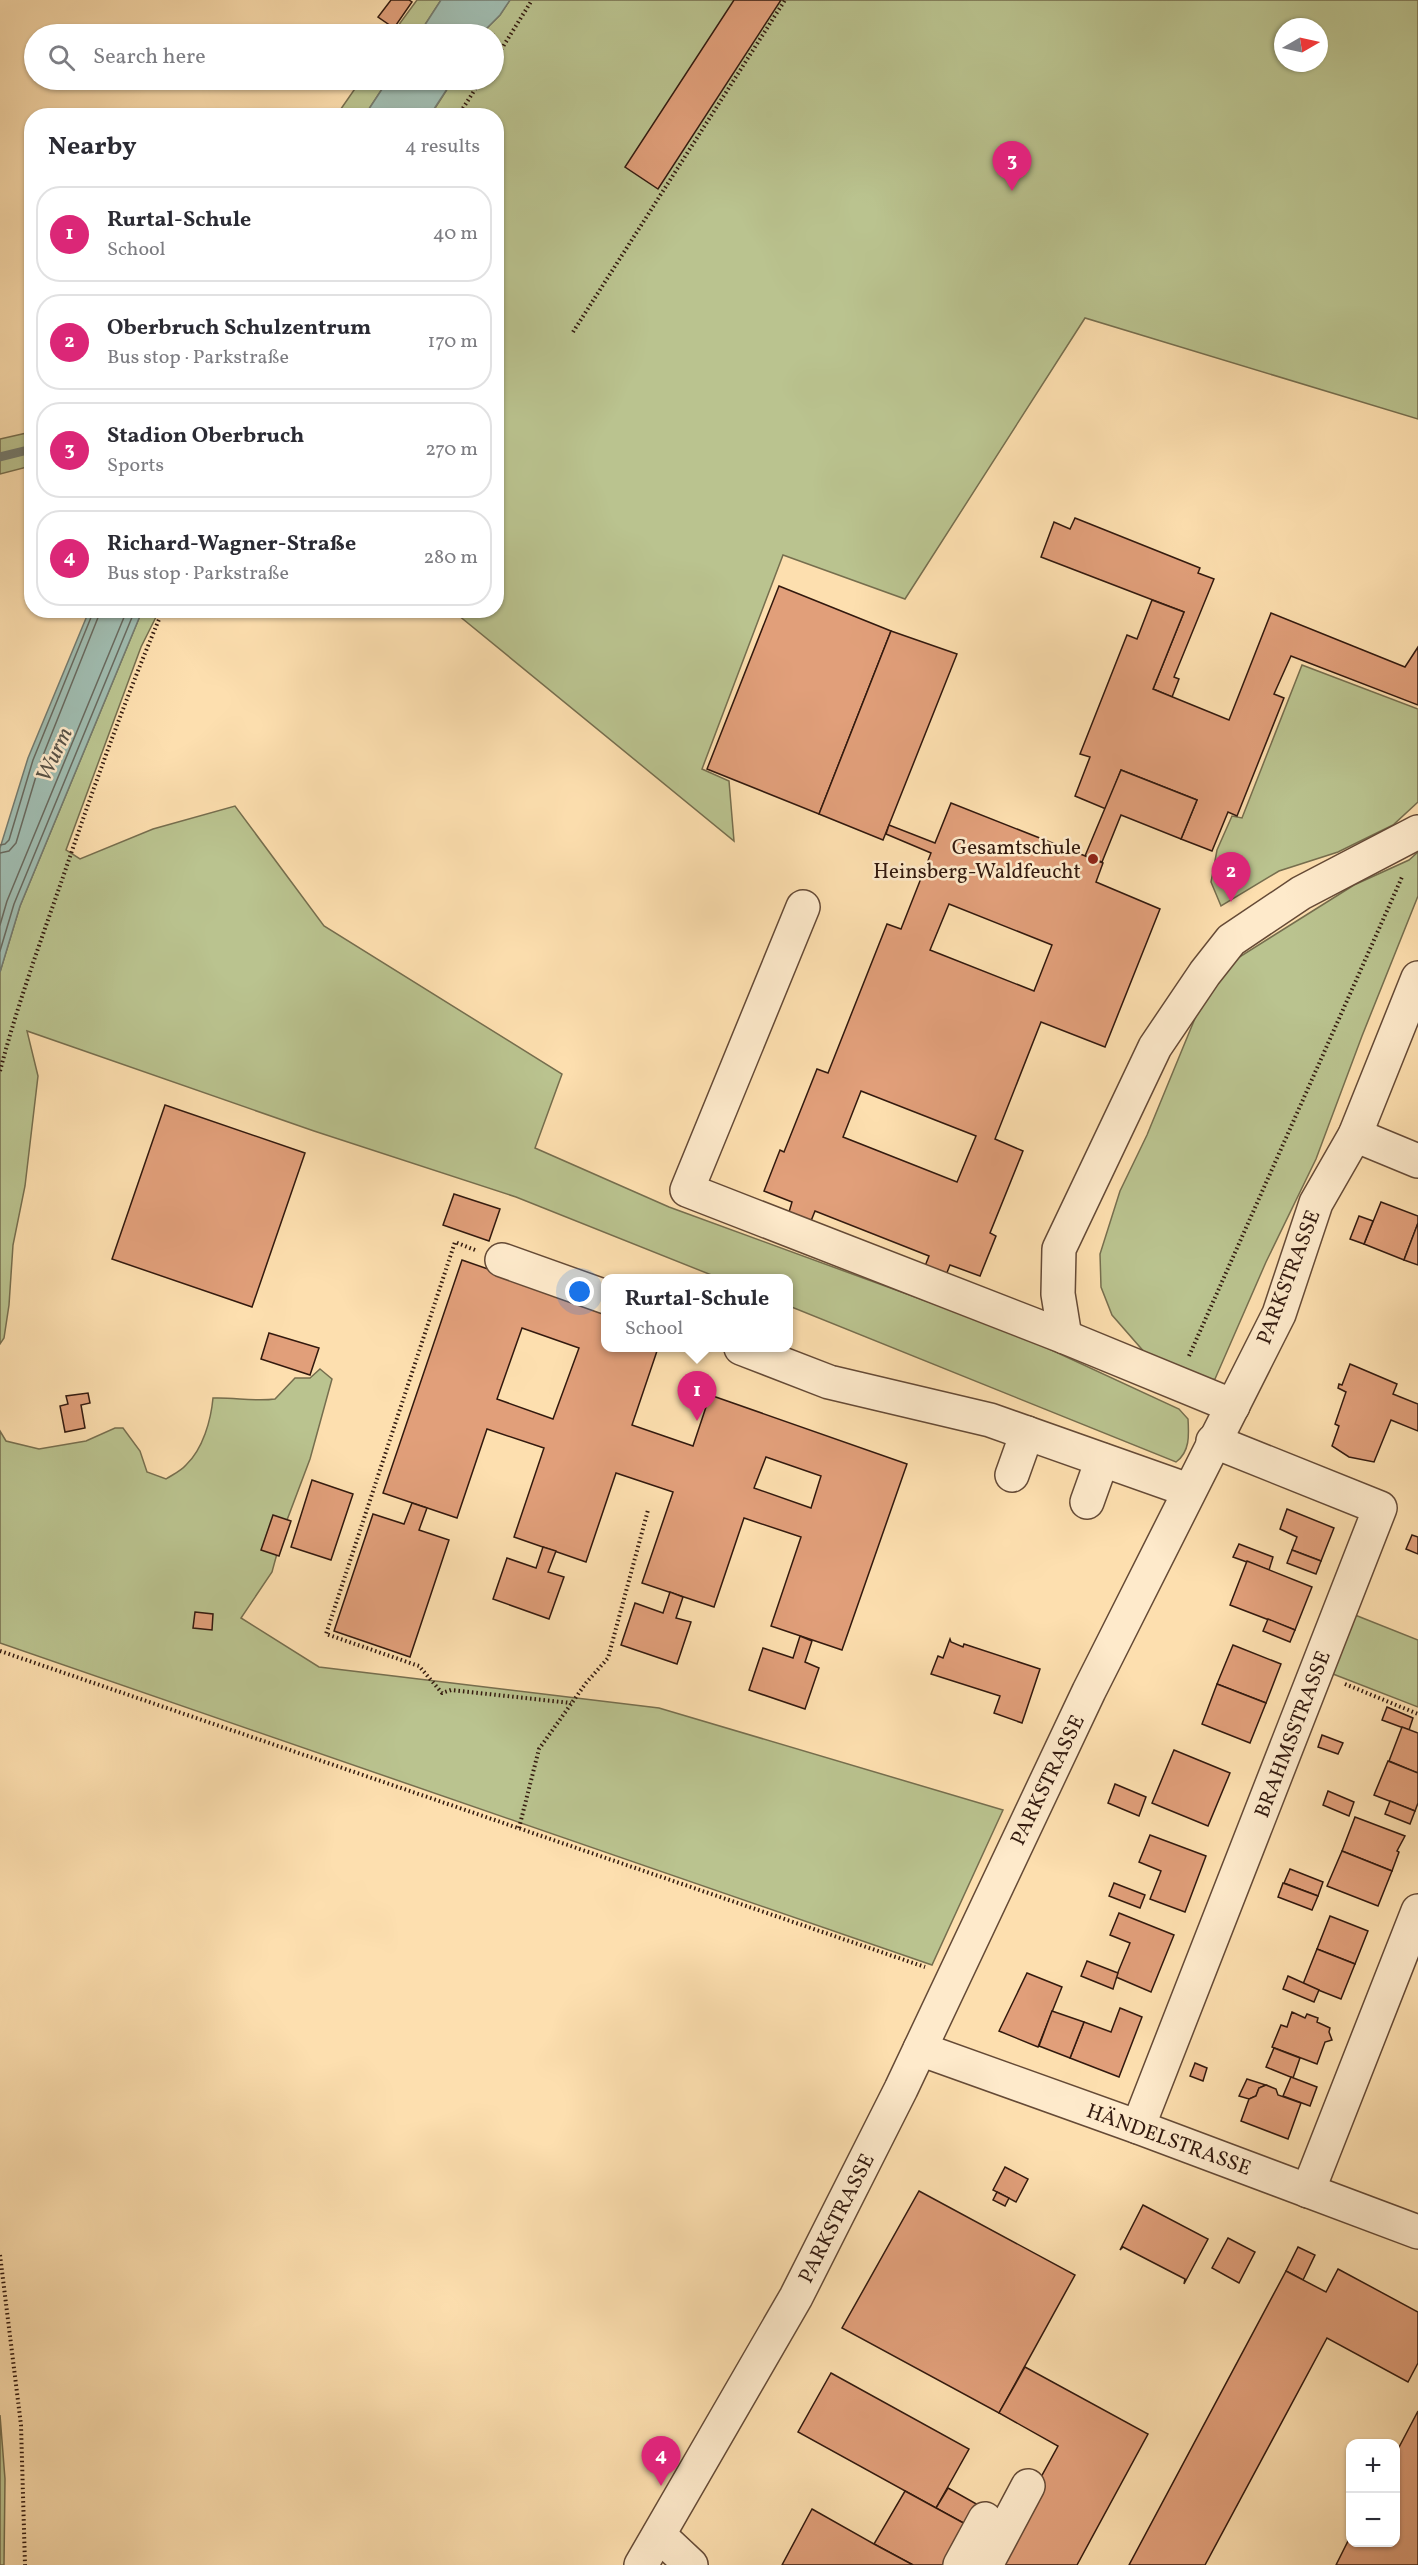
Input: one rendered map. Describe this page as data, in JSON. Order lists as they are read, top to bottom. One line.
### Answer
{"streets":{"street":["PARKSTRASSE","BRAHMSSTRASSE","HÄNDELSTRASSE"]},"crossings":[["PARKSTRASSE","BRAHMSSTRASSE"],["PARKSTRASSE","HÄNDELSTRASSE"],["BRAHMSSTRASSE","HÄNDELSTRASSE"]],"water":["Wurm"],"places":["Gesamtschule Heinsberg-Waldfeucht"],"north":"right","page":{"search":"Search here","heading":["Nearby","4 results"],"pins":["3","2","1","4"],"list":[{"mark":"1","name":"Rurtal-Schule","note":"School","value":"40 m"},{"mark":"2","name":"Oberbruch Schulzentrum","note":"Bus stop · Parkstraße","value":"170 m"},{"mark":"3","name":"Stadion Oberbruch","note":"Sports","value":"270 m"},{"mark":"4","name":"Richard-Wagner-Straße","note":"Bus stop · Parkstraße","value":"280 m"}],"popup":["Rurtal-Schule","School"],"map_buttons":["+","−"]}}
